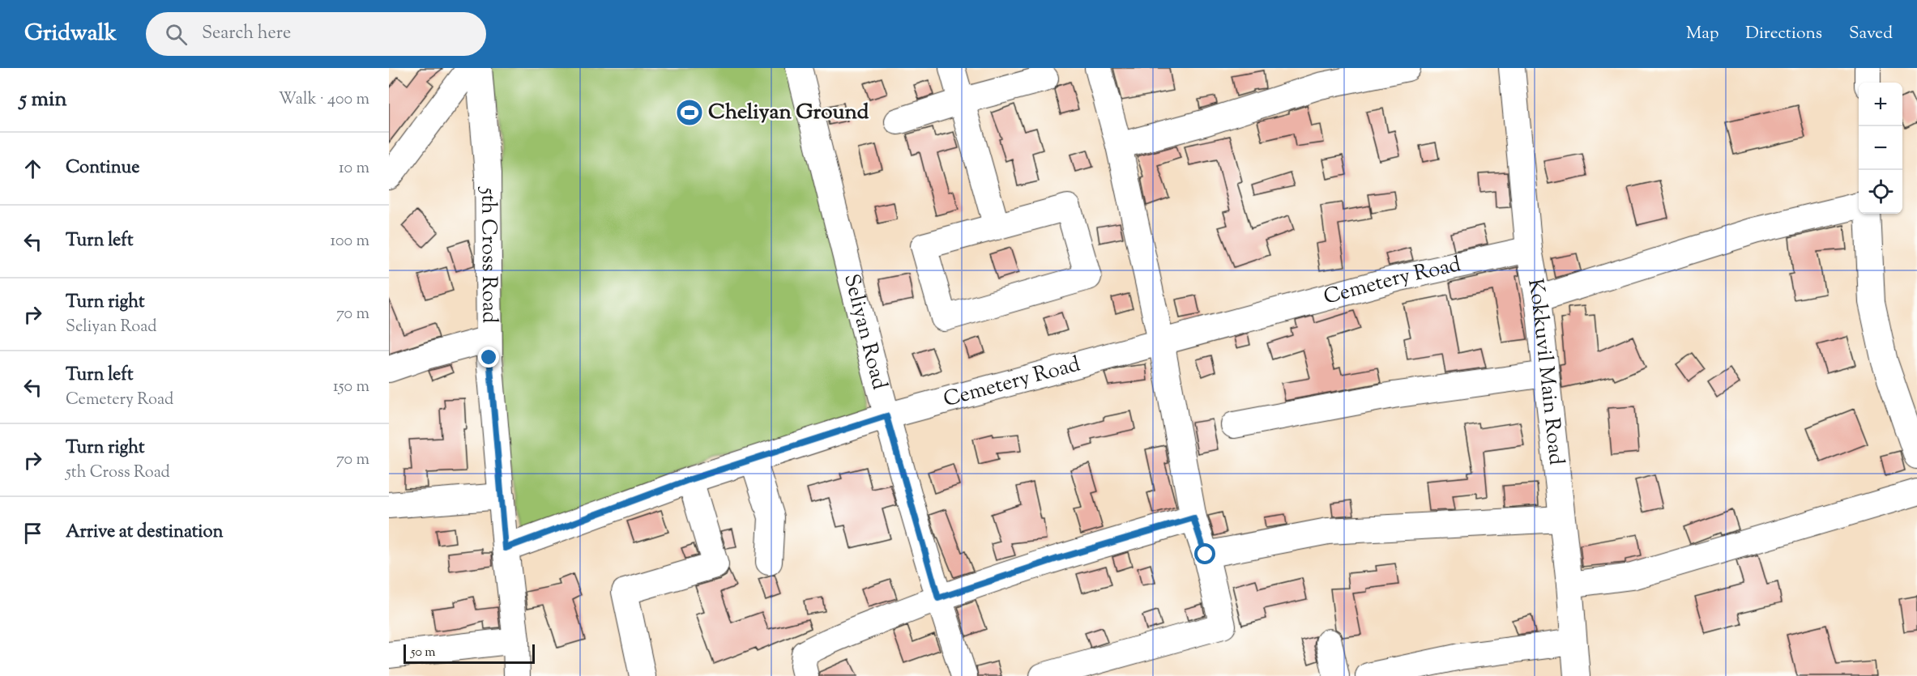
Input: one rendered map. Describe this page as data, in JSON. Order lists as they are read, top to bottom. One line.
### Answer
{"streets":{"street":["5th Cross Road","Cemetery Road","Seliyan Road","Kokkuvil Main Road"]},"crossings":[["5th Cross Road","Cemetery Road"],["Cemetery Road","Seliyan Road"],["Cemetery Road","Kokkuvil Main Road"]],"places":{"sports":["Cheliyan Ground"]},"scale_bar":"50 m","page":{"header":"Gridwalk","search":"Search here","nav":["Map","Directions","Saved"],"heading":["5 min","Walk · 400 m"],"map_buttons":["+","−"],"list":[["Continue","10 m"],["Turn left","100 m"],["Turn right","Seliyan Road","70 m"],["Turn left","Cemetery Road","150 m"],["Turn right","5th Cross Road","70 m"],"Arrive at destination"],"scale":"50 m"}}
